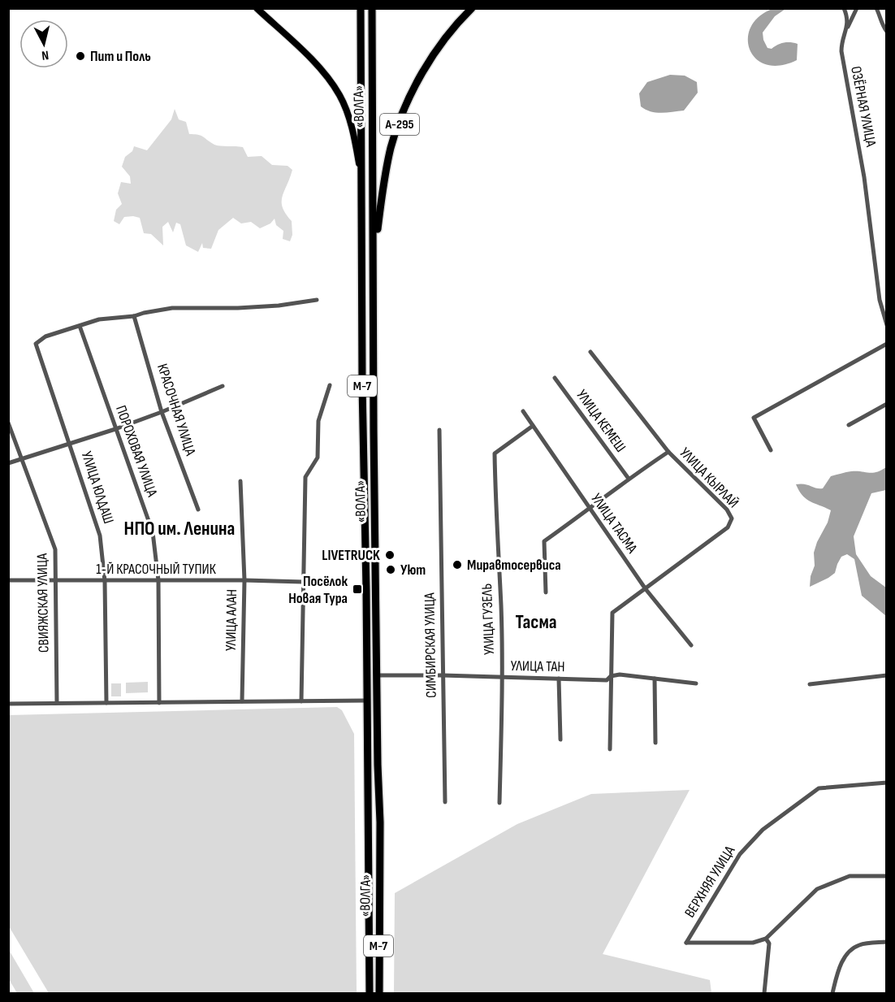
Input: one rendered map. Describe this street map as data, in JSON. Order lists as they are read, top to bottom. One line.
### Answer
{"streets":{"highway":["«ВОЛГА»","А-295","М-7"],"street":["ОЗЁРНАЯ УЛИЦА","КРАСОЧНАЯ УЛИЦА","УЛИЦА КЕМЕШ","ПОРОХОВАЯ УЛИЦА","УЛИЦА КЫРЛАЙ","УЛИЦА ЮЛДАШ","УЛИЦА ТАСМА","1-Й КРАСОЧНЫЙ ТУПИК","СВИЯЖСКАЯ УЛИЦА","УЛИЦА ГУЗЕЛЬ","УЛИЦА АЛАН","СИМБИРСКАЯ УЛИЦА","УЛИЦА ТАН","ВЕРХНЯЯ УЛИЦА"]},"crossings":[["«ВОЛГА»","А-295"],["«ВОЛГА»","УЛИЦА ТАН"],["ПОРОХОВАЯ УЛИЦА","УЛИЦА ЮЛДАШ"],["ПОРОХОВАЯ УЛИЦА","1-Й КРАСОЧНЫЙ ТУПИК"],["УЛИЦА КЫРЛАЙ","УЛИЦА ТАСМА"],["УЛИЦА КЫРЛАЙ","УЛИЦА ТАН"],["УЛИЦА ЮЛДАШ","1-Й КРАСОЧНЫЙ ТУПИК"],["УЛИЦА ТАСМА","УЛИЦА ГУЗЕЛЬ"],["1-Й КРАСОЧНЫЙ ТУПИК","СВИЯЖСКАЯ УЛИЦА"],["1-Й КРАСОЧНЫЙ ТУПИК","УЛИЦА АЛАН"],["УЛИЦА ГУЗЕЛЬ","УЛИЦА ТАН"],["СИМБИРСКАЯ УЛИЦА","УЛИЦА ТАН"]],"districts":["НПО им. Ленина","Тасма"],"places":{"other":["Пит и Поль","LIVETRUCK","Миравтосервиса","Уют"],"transit":["Посёлок Новая Тура"]},"north":"bottom"}
